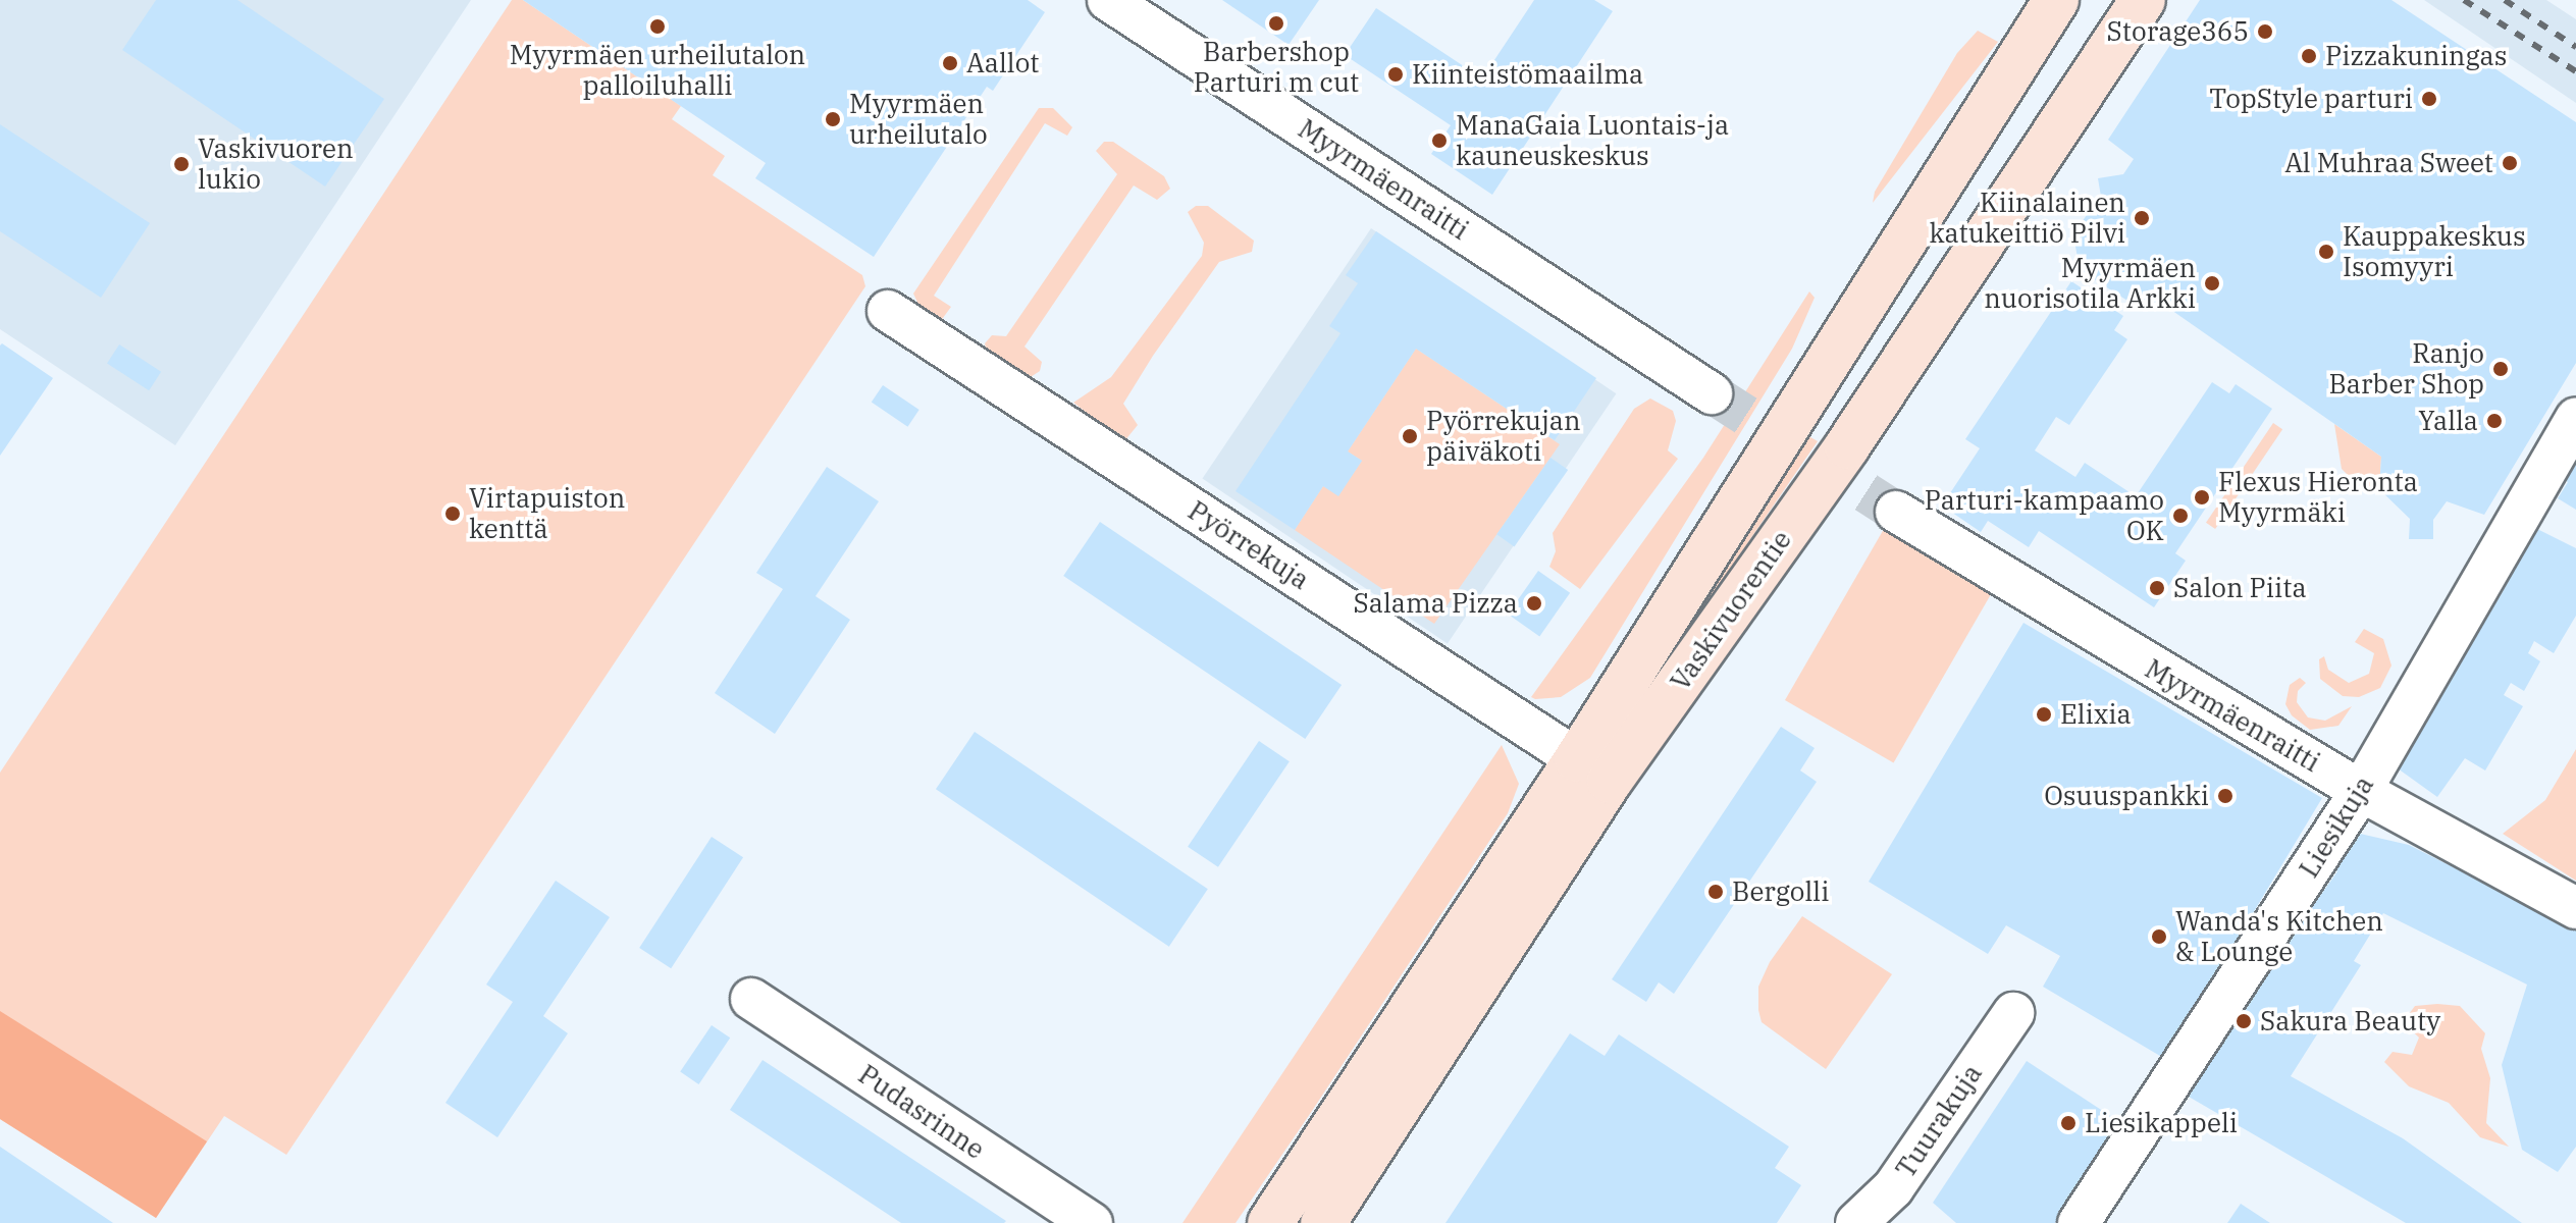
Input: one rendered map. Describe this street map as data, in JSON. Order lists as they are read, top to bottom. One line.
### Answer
{"streets":{"main road":["Vaskivuorentie"],"street":["Myyrmäenraitti","Pyörrekuja","Liesikuja","Pudasrinne","Tuurakuja"]},"crossings":[["Myyrmäenraitti","Liesikuja"],["Pyörrekuja","Vaskivuorentie"]],"places":["Barbershop Parturi m cut","Myyrmäen urheilutalon palloiluhalli","Storage365","Pizzakuningas","Aallot","Kiinteistömaailma","TopStyle parturi","Myyrmäen urheilutalo","ManaGaia Luontais-ja kauneuskeskus","Al Muhraa Sweet","Vaskivuoren lukio","Kiinalainen katukeittiö Pilvi","Kauppakeskus Isomyyri","Myyrmäen nuorisotila Arkki","Ranjo Barber Shop","Yalla","Pyörrekujan päiväkoti","Flexus Hieronta Myyrmäki","Virtapuiston kenttä","Parturi-kampaamo OK","Salon Piita","Salama Pizza","Elixia","Osuuspankki","Bergolli","Wanda's Kitchen & Lounge","Sakura Beauty","Liesikappeli"]}
